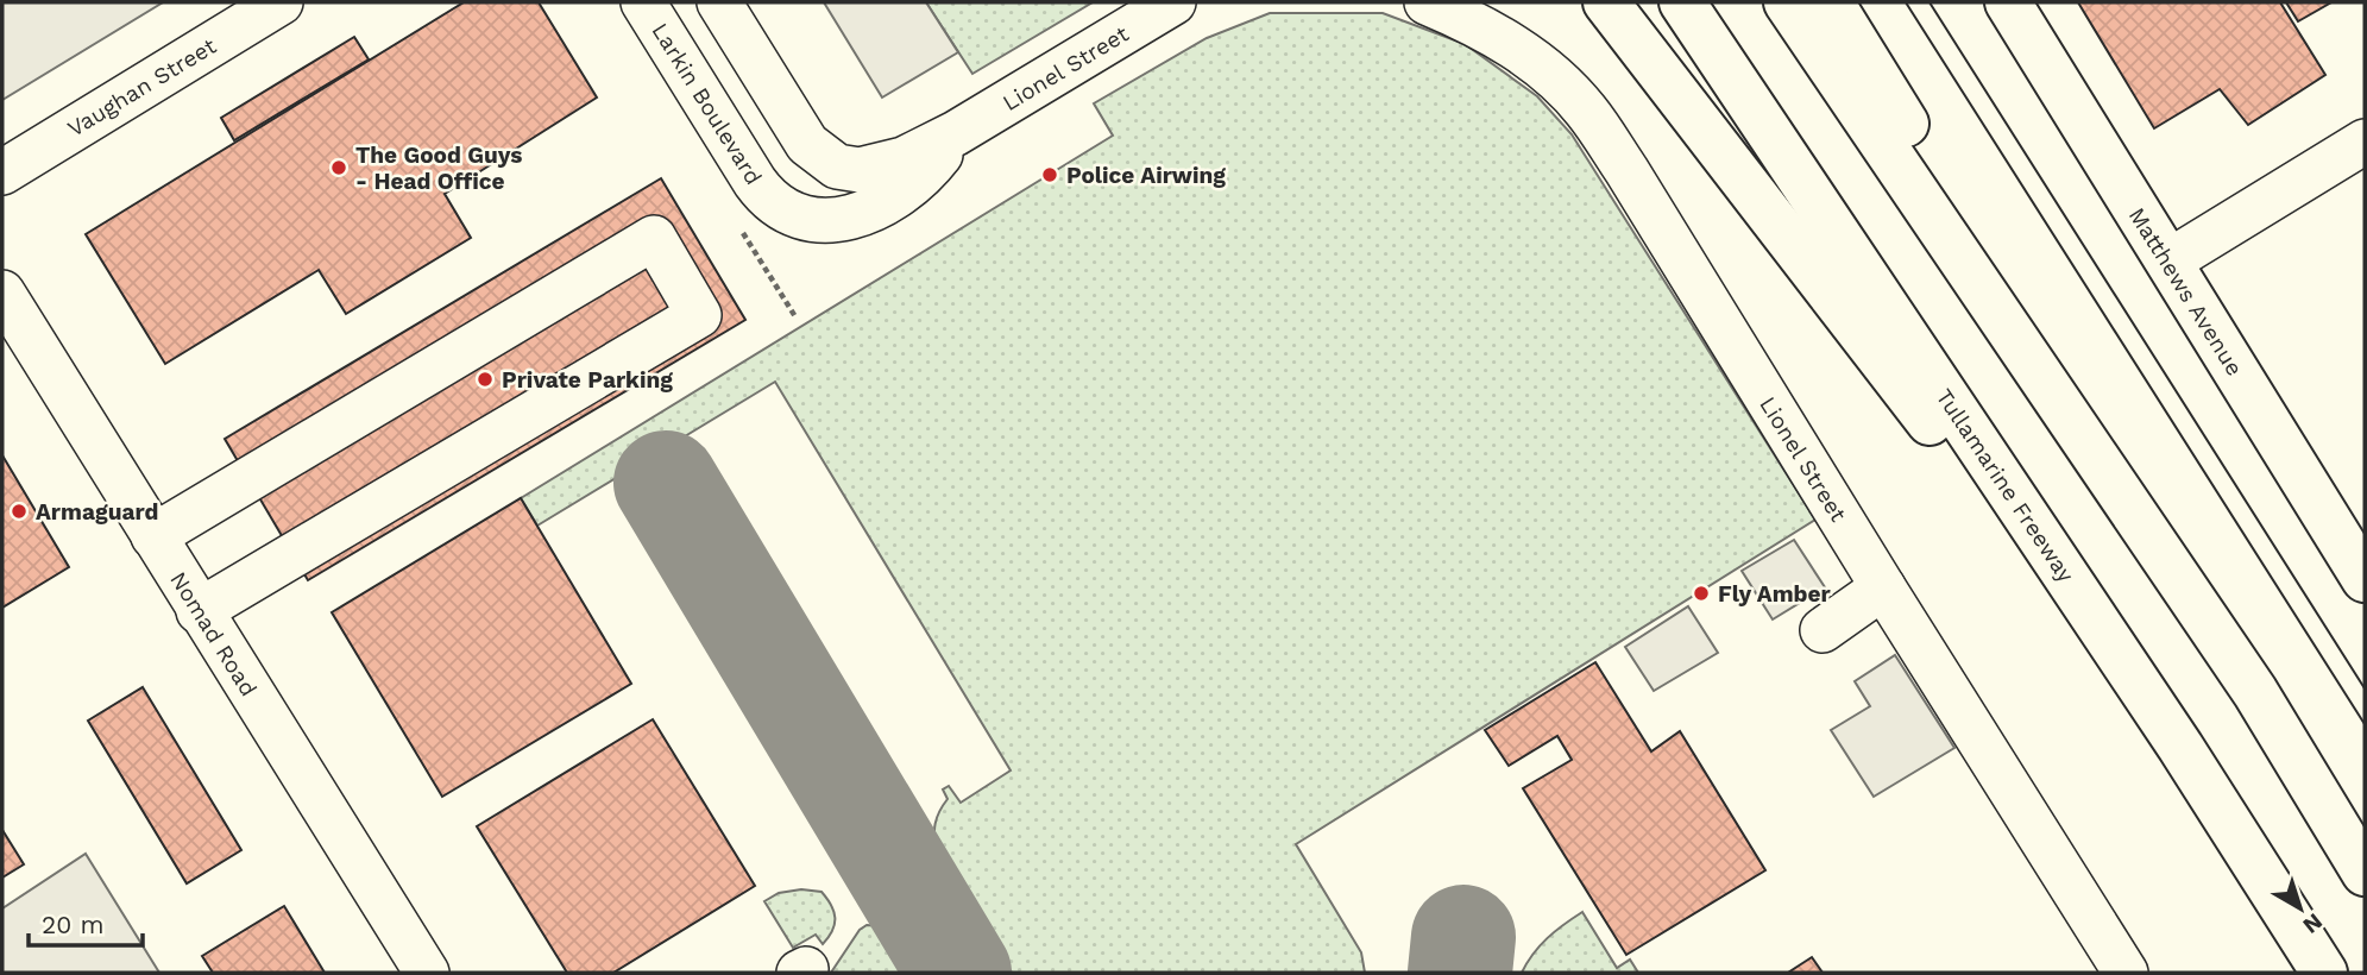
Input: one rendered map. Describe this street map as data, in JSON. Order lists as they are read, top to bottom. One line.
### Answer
{"streets":{"main road":["Matthews Avenue","Tullamarine Freeway"],"street":["Lionel Street","Vaughan Street","Larkin Boulevard","Nomad Road"]},"crossings":[["Lionel Street","Larkin Boulevard"]],"places":["The Good Guys - Head Office","Police Airwing","Private Parking","Armaguard","Fly Amber"],"scale_bar":"20 m","north":"bottom right"}
